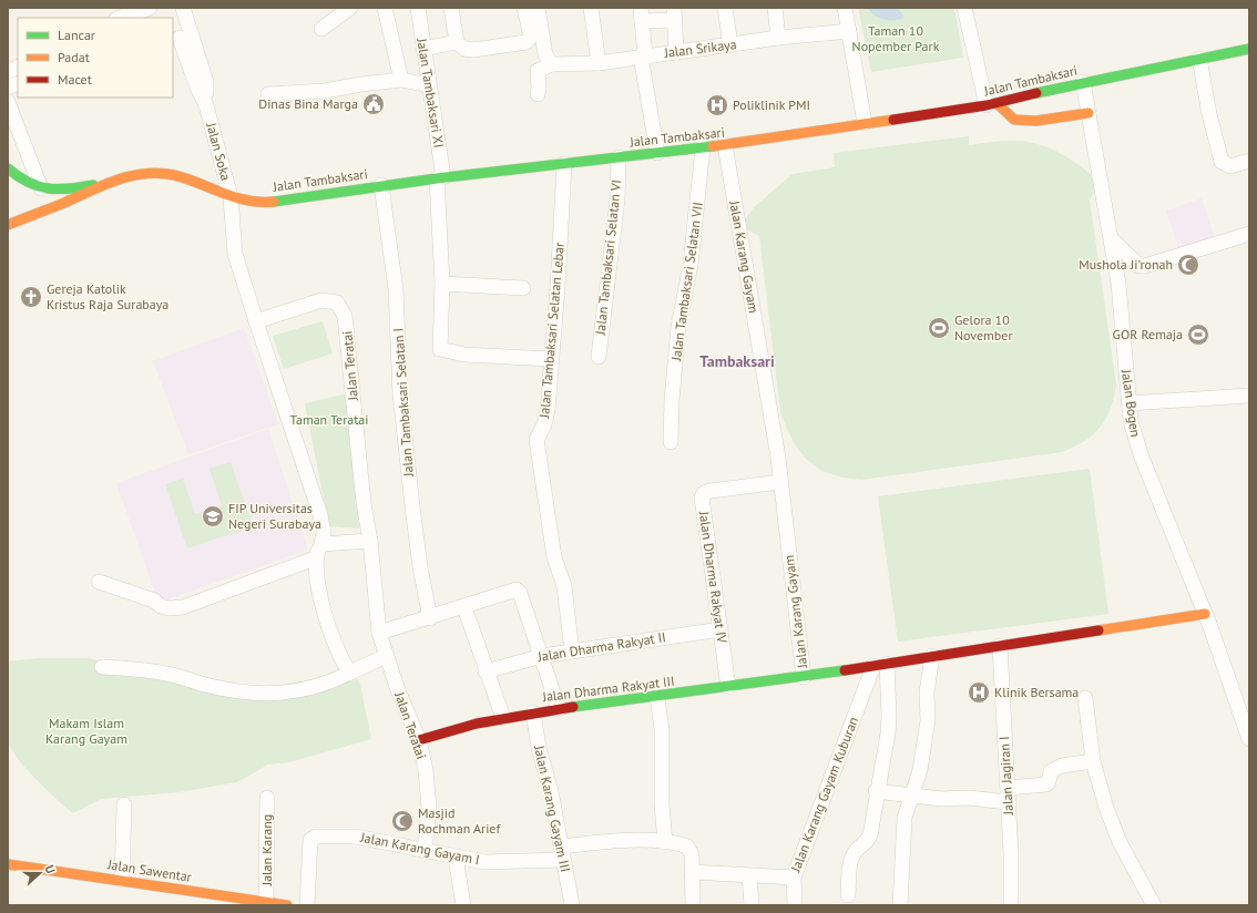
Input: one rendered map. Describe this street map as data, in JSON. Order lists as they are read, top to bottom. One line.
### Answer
{"streets":{"main road":["Jalan Tambaksari","Jalan Karang Gayam","Jalan Dharma Rakyat III","Jalan Sawentar"],"street":["Jalan Srikaya","Jalan Tambaksari XI","Jalan Soka","Jalan Tambaksari Selatan VI","Jalan Tambaksari Selatan VII","Jalan Tambaksari Selatan Lebar","Jalan Teratai","Jalan Tambaksari Selatan I","Jalan Bogen","Jalan Dharma Rakyat IV","Jalan Dharma Rakyat II","Jalan Jagiran I","Jalan Karang Gayam Kuburan","Jalan Karang Gayam III","Jalan Karang Gayam I","Jalan Karang"]},"crossings":[["Jalan Tambaksari","Jalan Tambaksari XI"],["Jalan Tambaksari","Jalan Soka"],["Jalan Tambaksari","Jalan Tambaksari Selatan VI"],["Jalan Tambaksari","Jalan Karang Gayam"],["Jalan Tambaksari","Jalan Tambaksari Selatan VII"],["Jalan Tambaksari","Jalan Tambaksari Selatan Lebar"],["Jalan Tambaksari","Jalan Tambaksari Selatan I"],["Jalan Tambaksari","Jalan Bogen"],["Jalan Tambaksari XI","Jalan Tambaksari Selatan Lebar"],["Jalan Karang Gayam","Jalan Bogen"],["Jalan Karang Gayam","Jalan Dharma Rakyat IV"],["Jalan Karang Gayam","Jalan Dharma Rakyat III"],["Jalan Karang Gayam","Jalan Jagiran I"],["Jalan Karang Gayam","Jalan Karang Gayam Kuburan"],["Jalan Tambaksari Selatan Lebar","Jalan Dharma Rakyat II"],["Jalan Teratai","Jalan Dharma Rakyat III"],["Jalan Teratai","Jalan Karang Gayam I"],["Jalan Dharma Rakyat IV","Jalan Dharma Rakyat II"],["Jalan Dharma Rakyat IV","Jalan Dharma Rakyat III"],["Jalan Dharma Rakyat III","Jalan Karang Gayam III"],["Jalan Karang Gayam Kuburan","Jalan Karang Gayam I"],["Jalan Karang Gayam III","Jalan Karang Gayam I"],["Jalan Karang","Jalan Sawentar"]],"districts":["Tambaksari"],"parks":["Taman 10 Nopember Park","Taman Teratai","Makam Islam Karang Gayam"],"places":{"public building":["Dinas Bina Marga"],"hospital":["Poliklinik PMI","Klinik Bersama"],"mosque":["Mushola Ji'ronah","Masjid Rochman Arief"],"church":["Gereja Katolik Kristus Raja Surabaya"],"sports":["Gelora 10 November","GOR Remaja"],"school or university":["FIP Universitas Negeri Surabaya"]},"legend":["Lancar","Padat","Macet"],"north":"right"}
